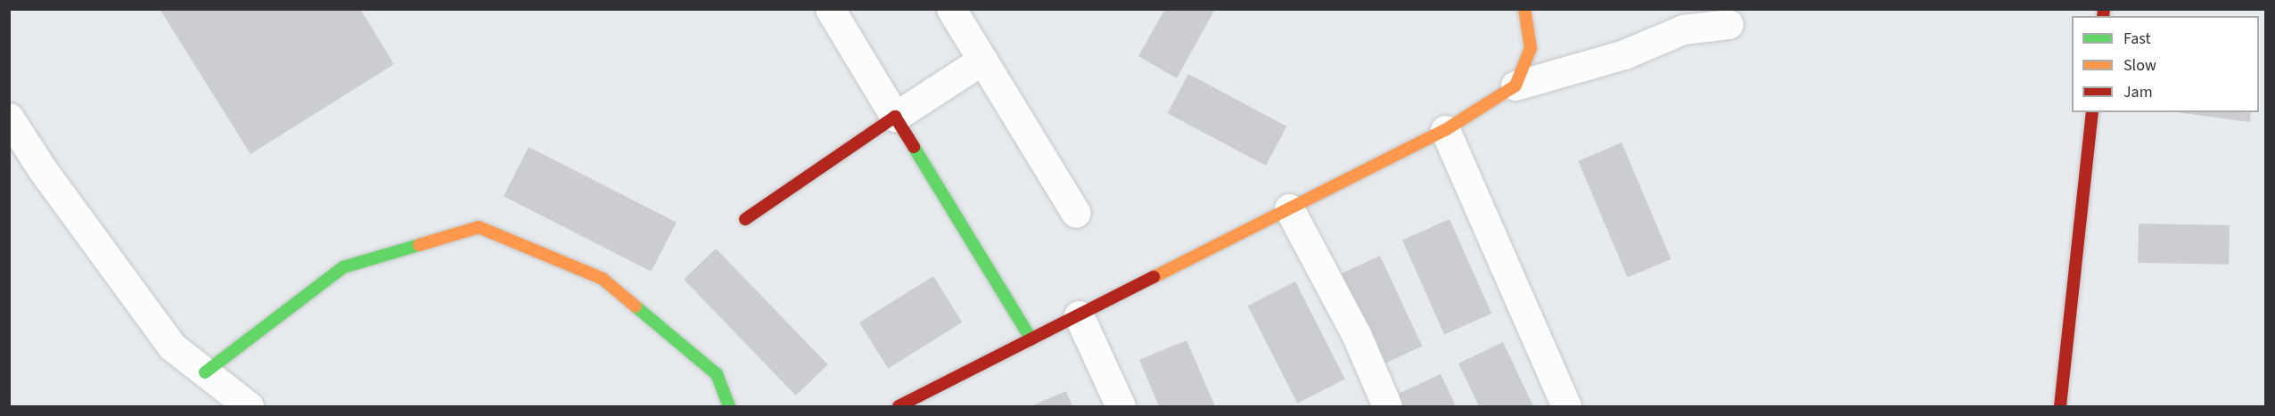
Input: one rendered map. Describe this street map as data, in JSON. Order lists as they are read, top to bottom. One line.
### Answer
{"legend":["Fast","Slow","Jam"]}
